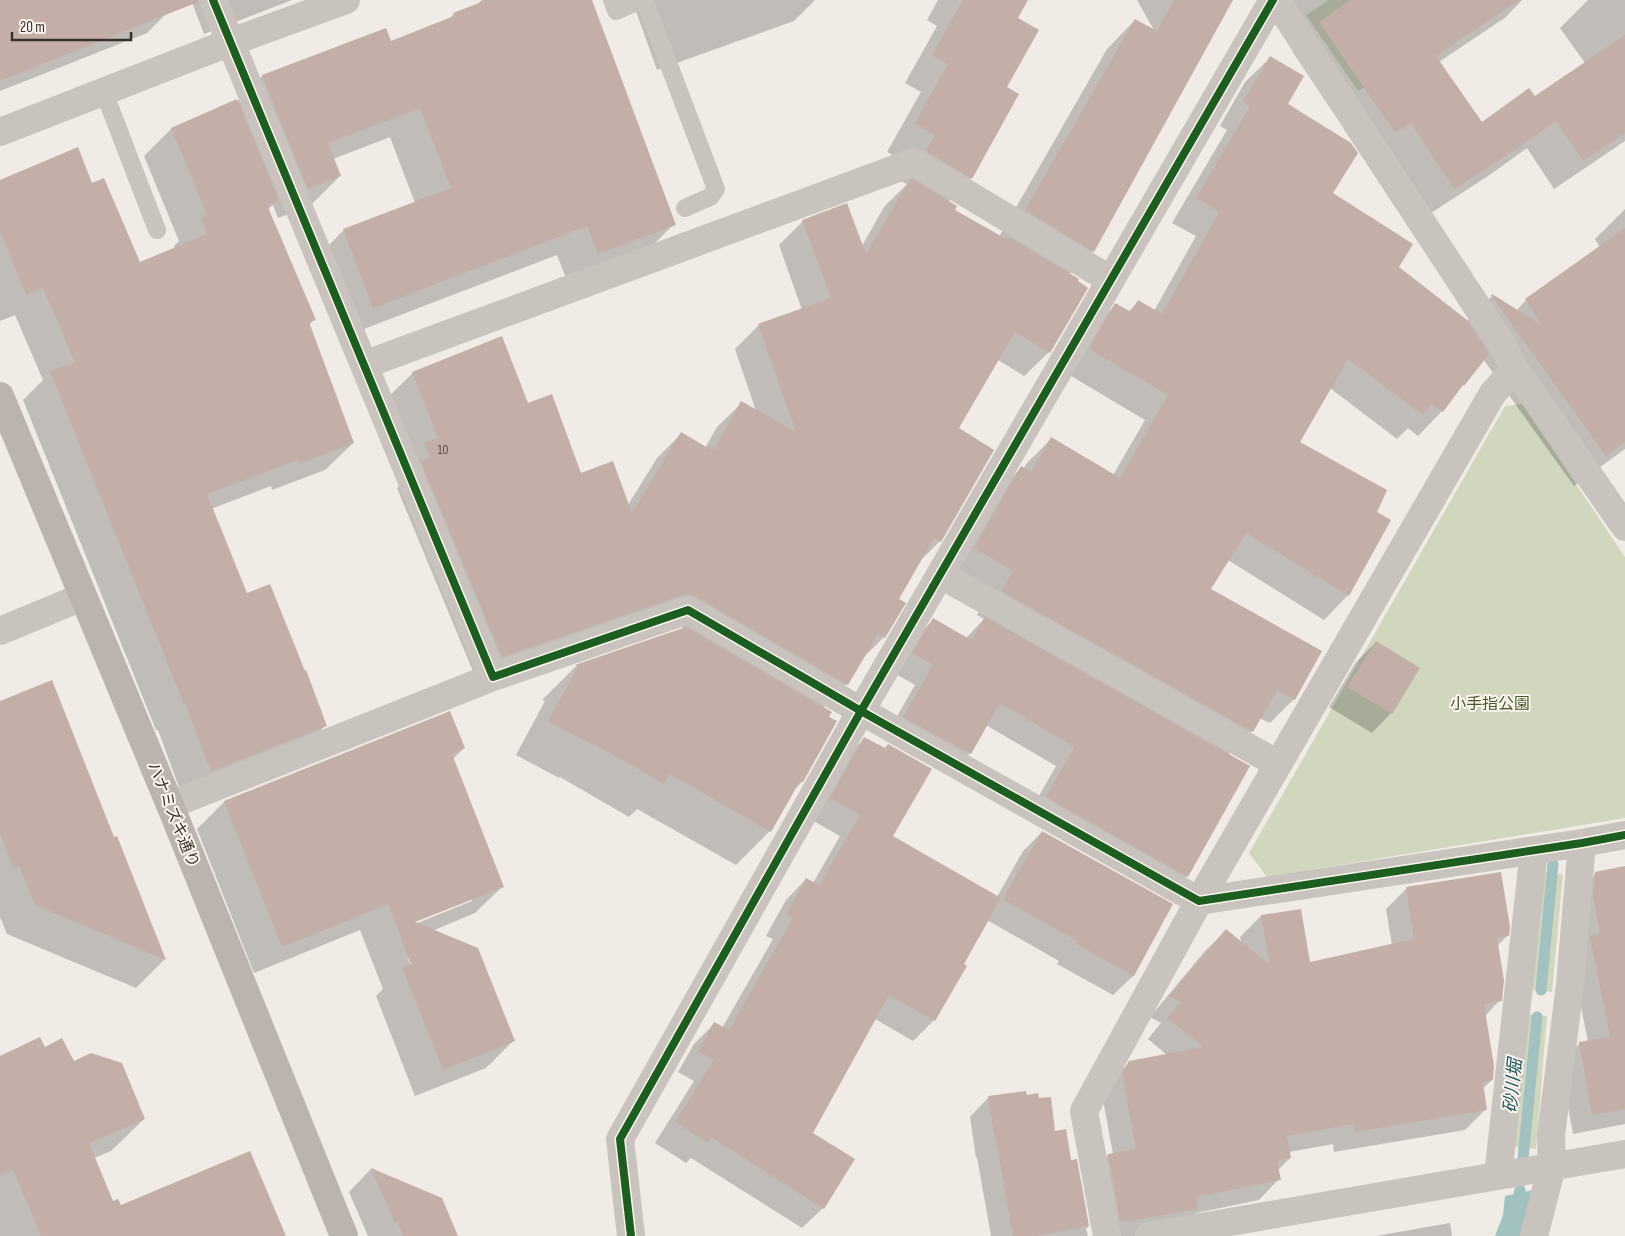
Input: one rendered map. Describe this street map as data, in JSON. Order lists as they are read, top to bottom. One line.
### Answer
{"streets":{"street":["ハナミズキ通り"]},"water":["砂川堀"],"parks":["小手指公園"],"house_numbers":["10"],"scale_bar":"20 m"}
